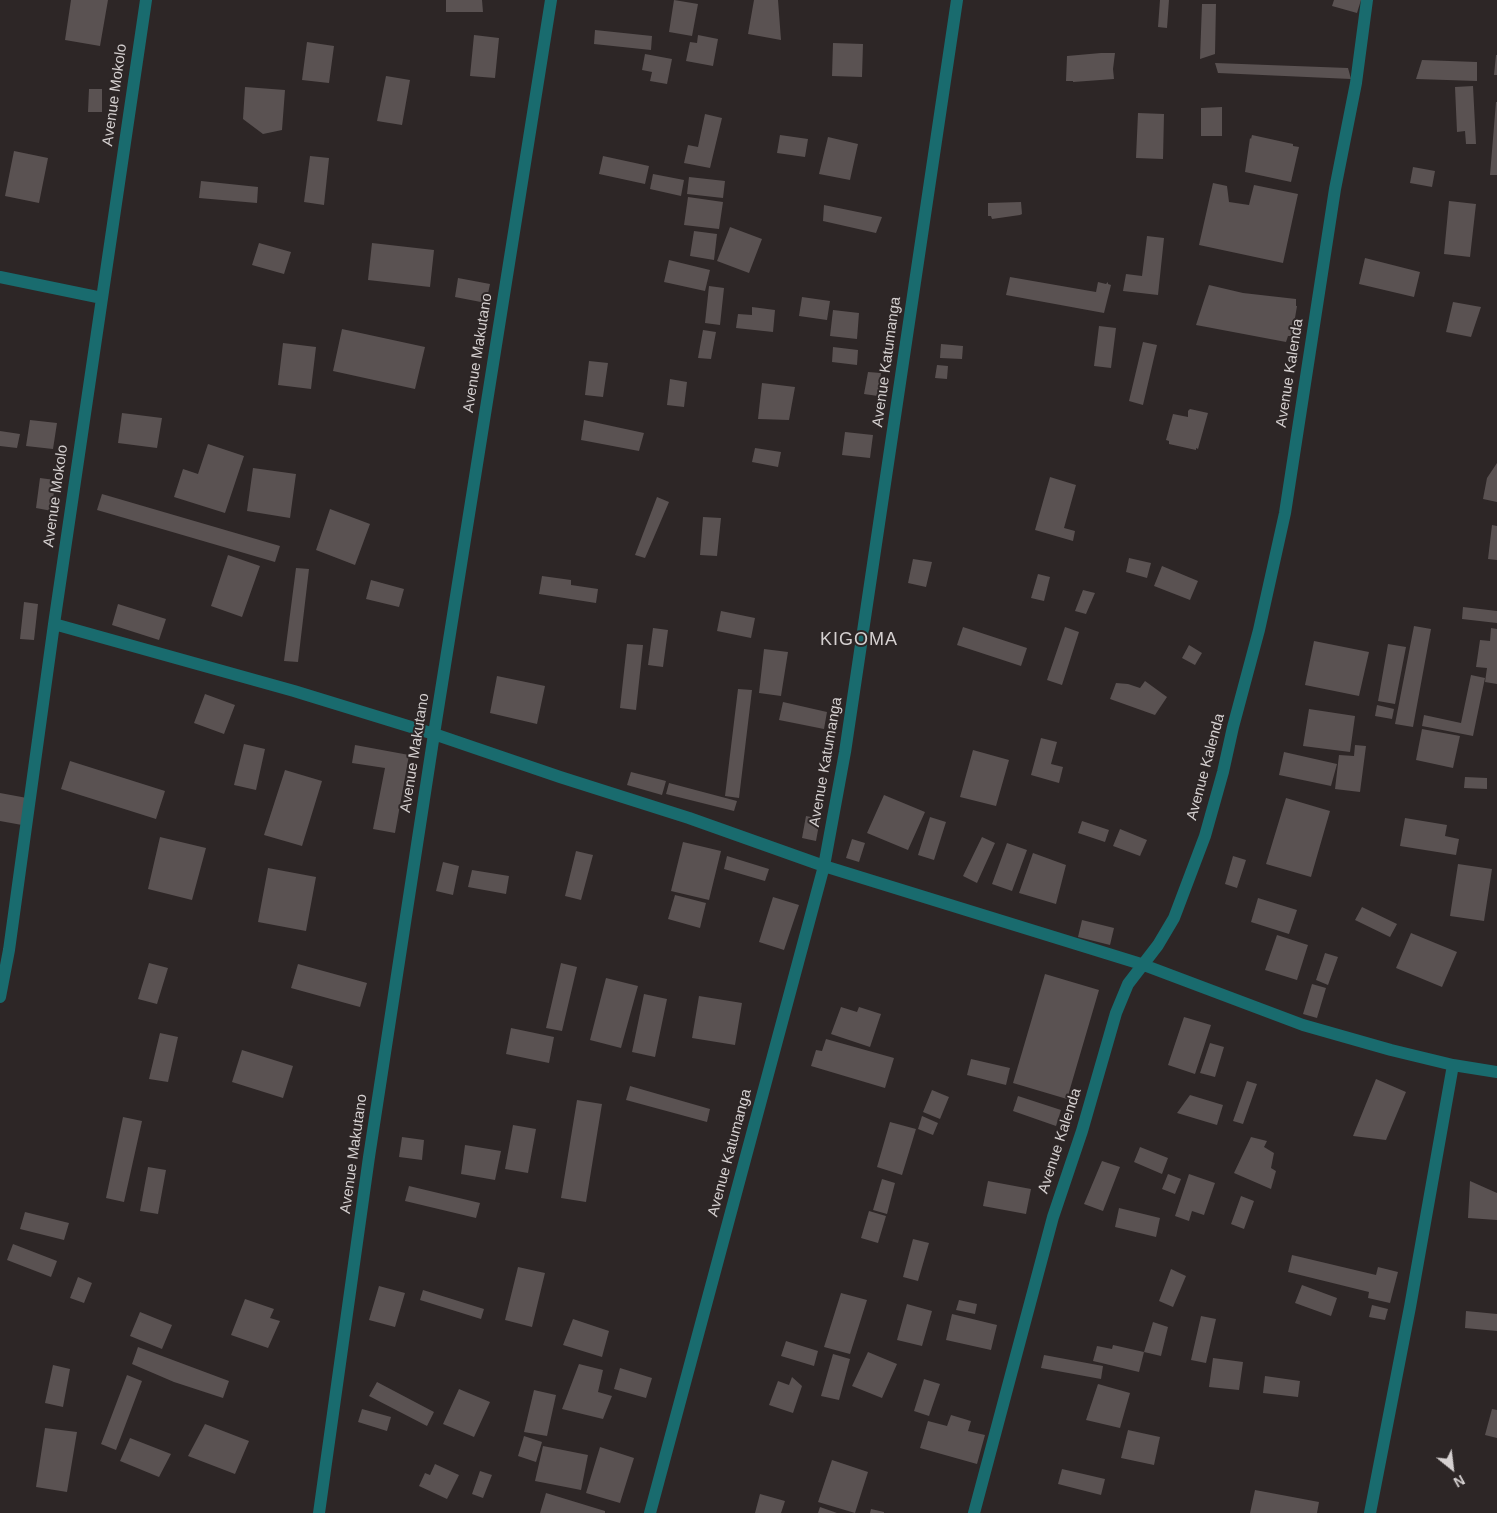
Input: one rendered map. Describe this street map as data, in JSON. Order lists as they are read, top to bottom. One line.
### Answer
{"streets":{"street":["Avenue Mokolo","Avenue Makutano","Avenue Katumanga","Avenue Kalenda"]},"districts":["KIGOMA"],"north":"bottom right"}
